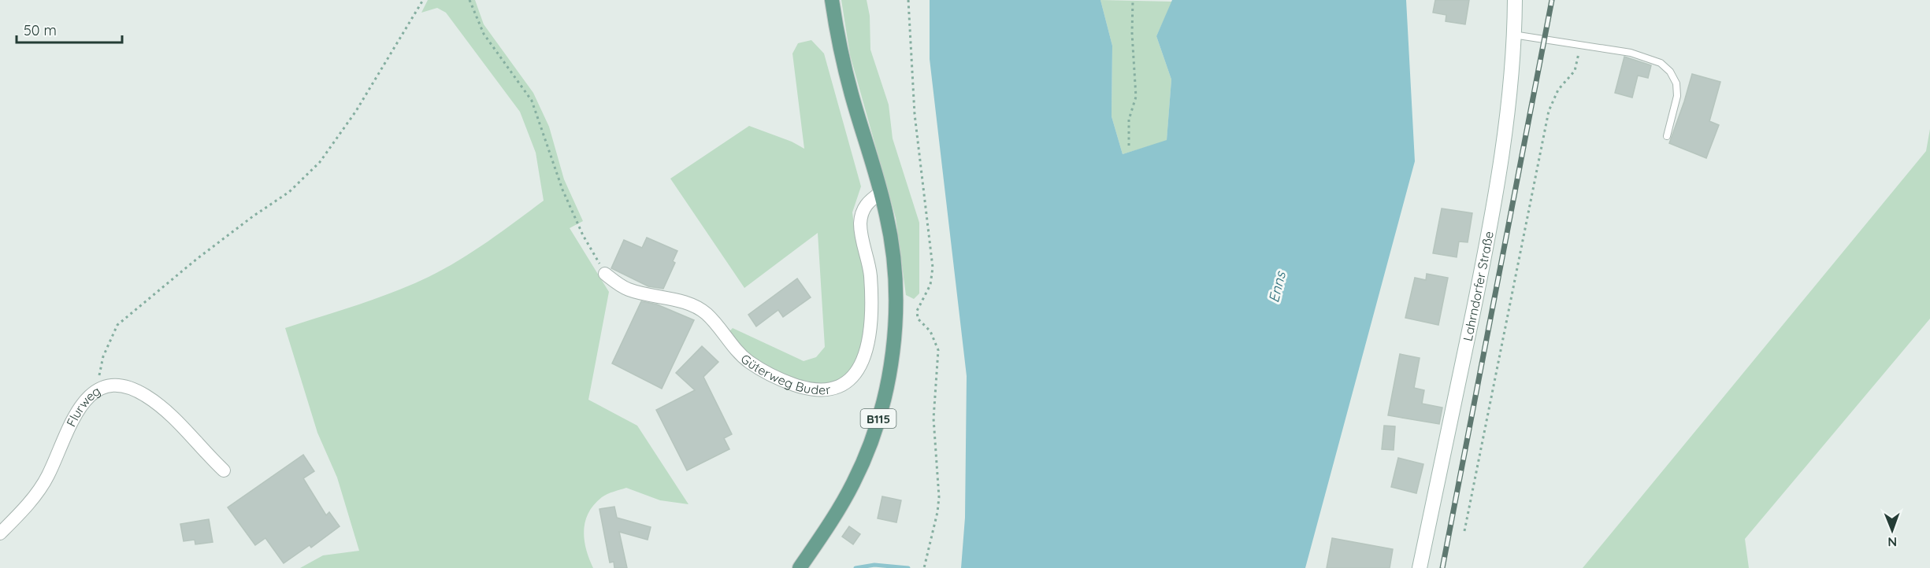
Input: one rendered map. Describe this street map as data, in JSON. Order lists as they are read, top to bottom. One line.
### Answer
{"streets":{"main road":["B115"],"street":["Lahrndorfer Straße","Güterweg Buder","Flurweg"]},"crossings":[["Güterweg Buder","B115"]],"water":["Enns"],"scale_bar":"50 m","north":"bottom"}
